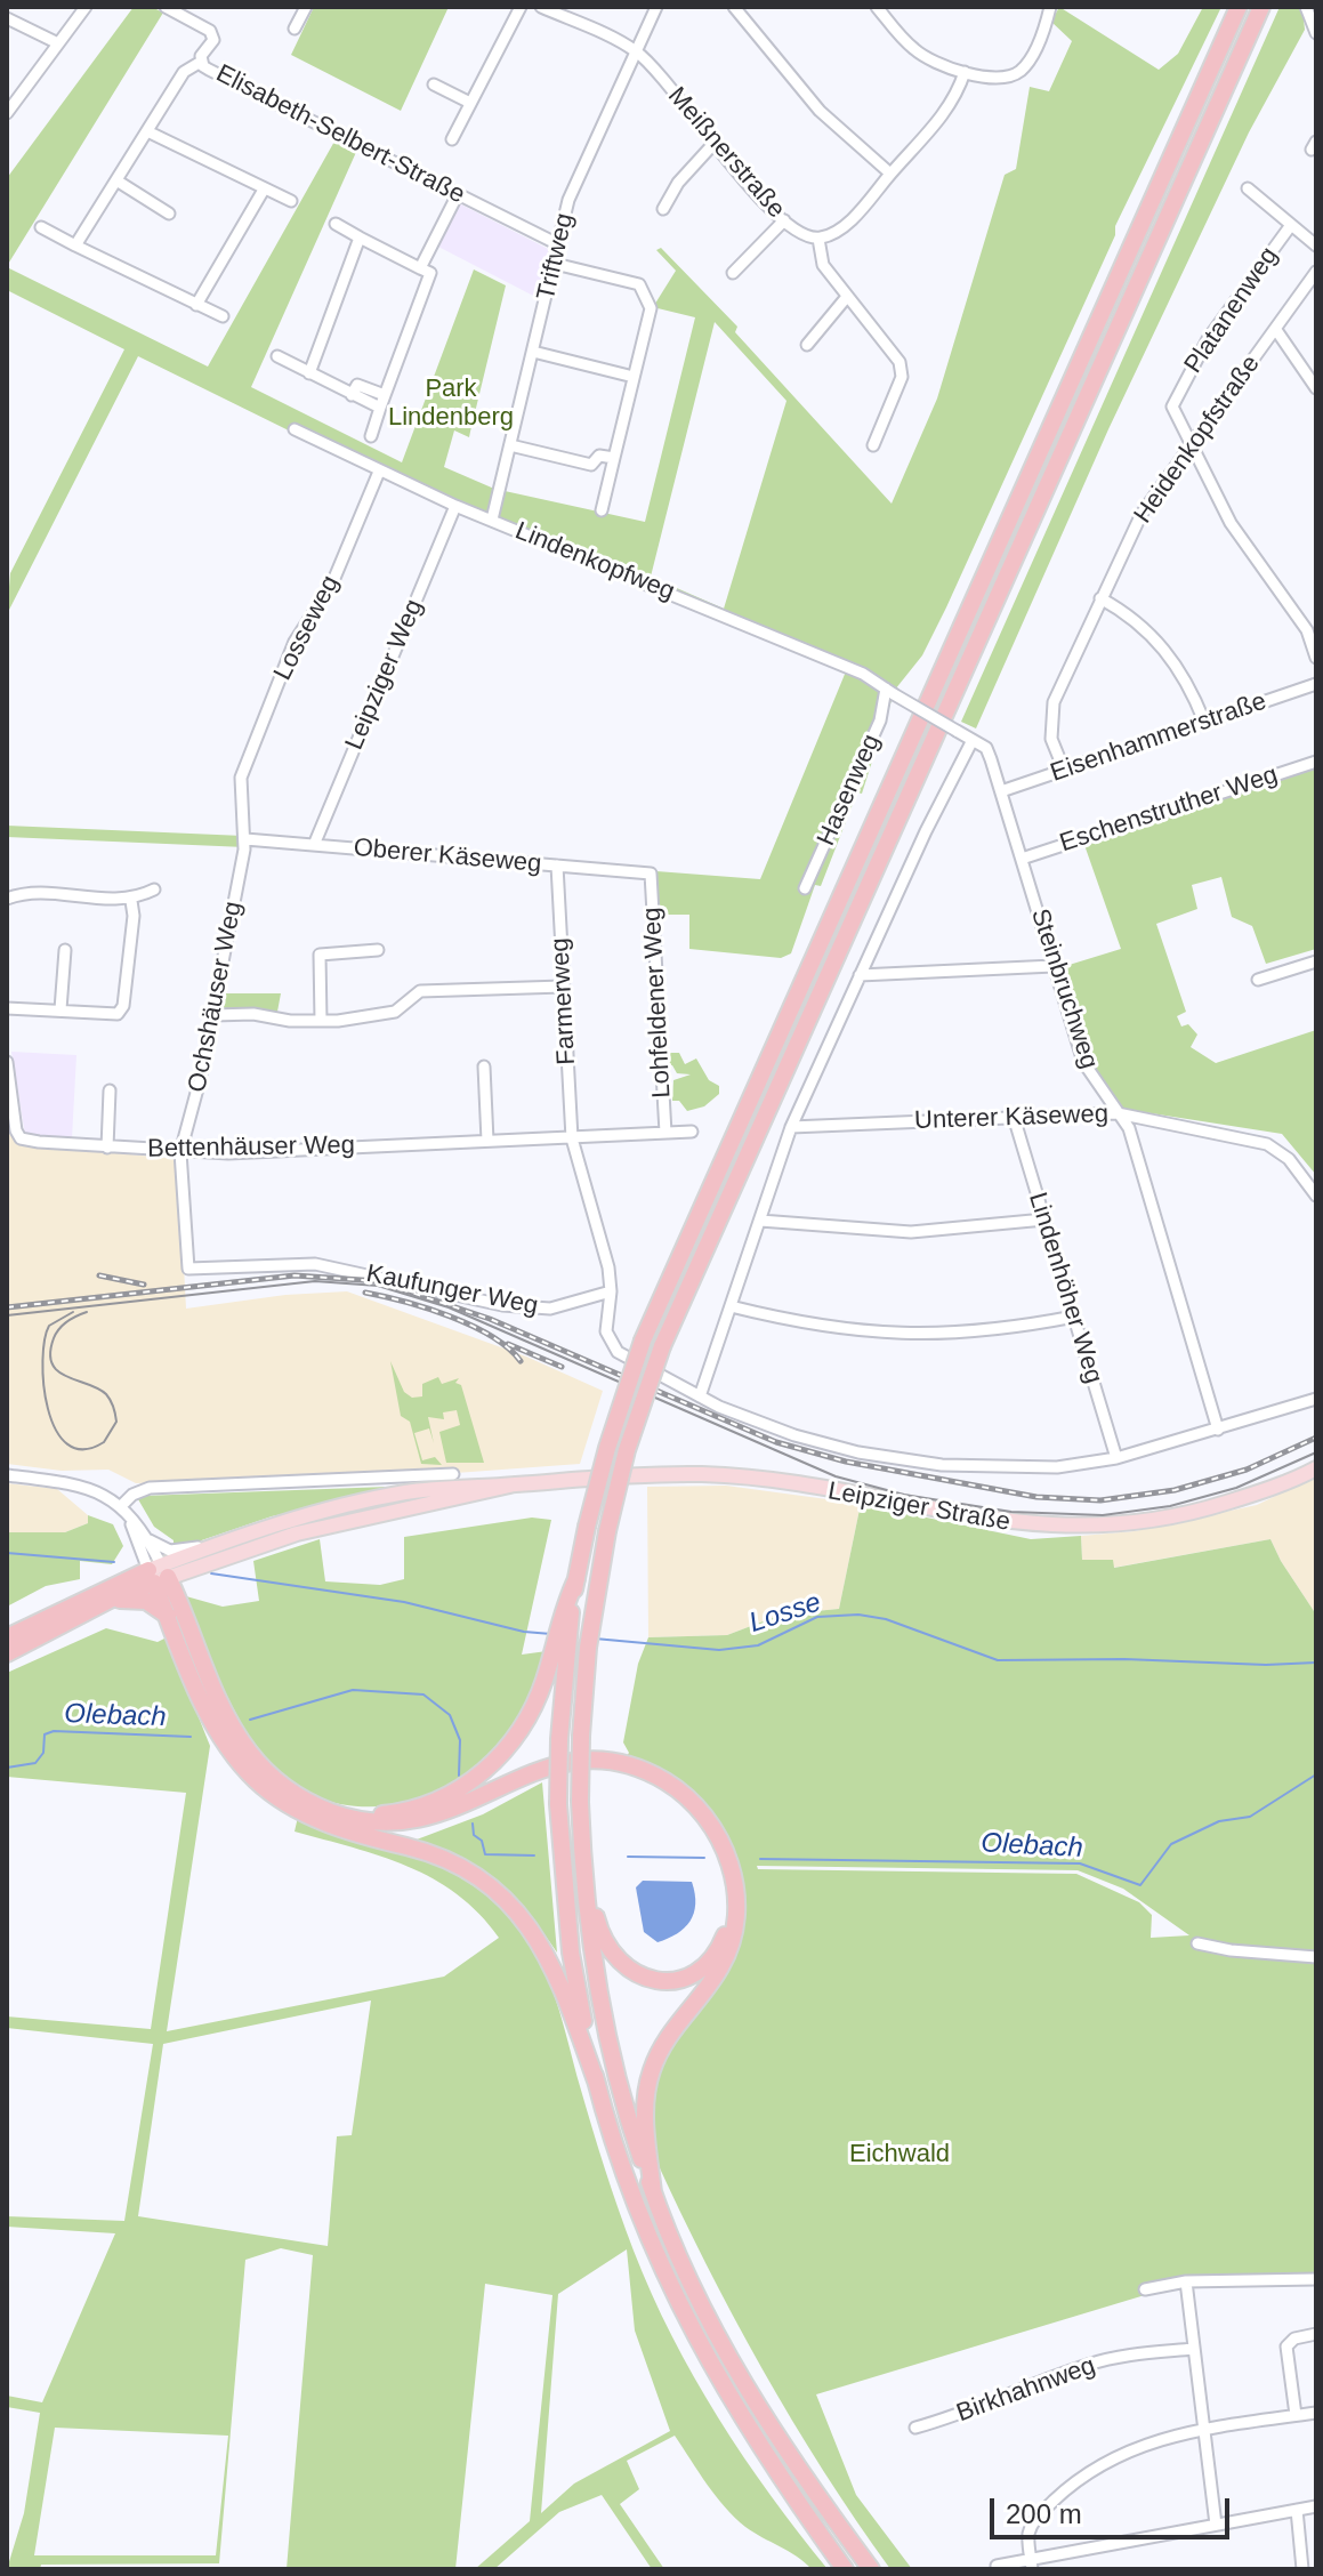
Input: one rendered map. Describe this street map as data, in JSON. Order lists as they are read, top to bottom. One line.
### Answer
{"streets":{"main road":["Leipziger Straße"],"street":["Elisabeth-Selbert-Straße","Meißnerstraße","Triftweg","Platanenweg","Heidenkopfstraße","Lindenkopfweg","Losseweg","Leipziger Weg","Eisenhammerstraße","Hasenweg","Eschenstruther Weg","Oberer Käseweg","Steinbruchweg","Ochshäuser Weg","Farmerweg","Lohfeldener Weg","Unterer Käseweg","Bettenhäuser Weg","Lindenhöher Weg","Kaufunger Weg","Birkhahnweg"]},"crossings":[["Elisabeth-Selbert-Straße","Triftweg"],["Meißnerstraße","Triftweg"],["Triftweg","Lindenkopfweg"],["Platanenweg","Heidenkopfstraße"],["Heidenkopfstraße","Eisenhammerstraße"],["Lindenkopfweg","Losseweg"],["Lindenkopfweg","Leipziger Weg"],["Lindenkopfweg","Hasenweg"],["Lindenkopfweg","Steinbruchweg"],["Losseweg","Oberer Käseweg"],["Losseweg","Ochshäuser Weg"],["Leipziger Weg","Oberer Käseweg"],["Eisenhammerstraße","Steinbruchweg"],["Hasenweg","Steinbruchweg"],["Eschenstruther Weg","Steinbruchweg"],["Oberer Käseweg","Ochshäuser Weg"],["Oberer Käseweg","Farmerweg"],["Oberer Käseweg","Lohfeldener Weg"],["Steinbruchweg","Unterer Käseweg"],["Ochshäuser Weg","Bettenhäuser Weg"],["Ochshäuser Weg","Kaufunger Weg"],["Farmerweg","Bettenhäuser Weg"],["Lohfeldener Weg","Bettenhäuser Weg"],["Unterer Käseweg","Lindenhöher Weg"]],"water":["Losse","Olebach"],"parks":["Park Lindenberg","Eichwald"],"scale_bar":"200 m"}
